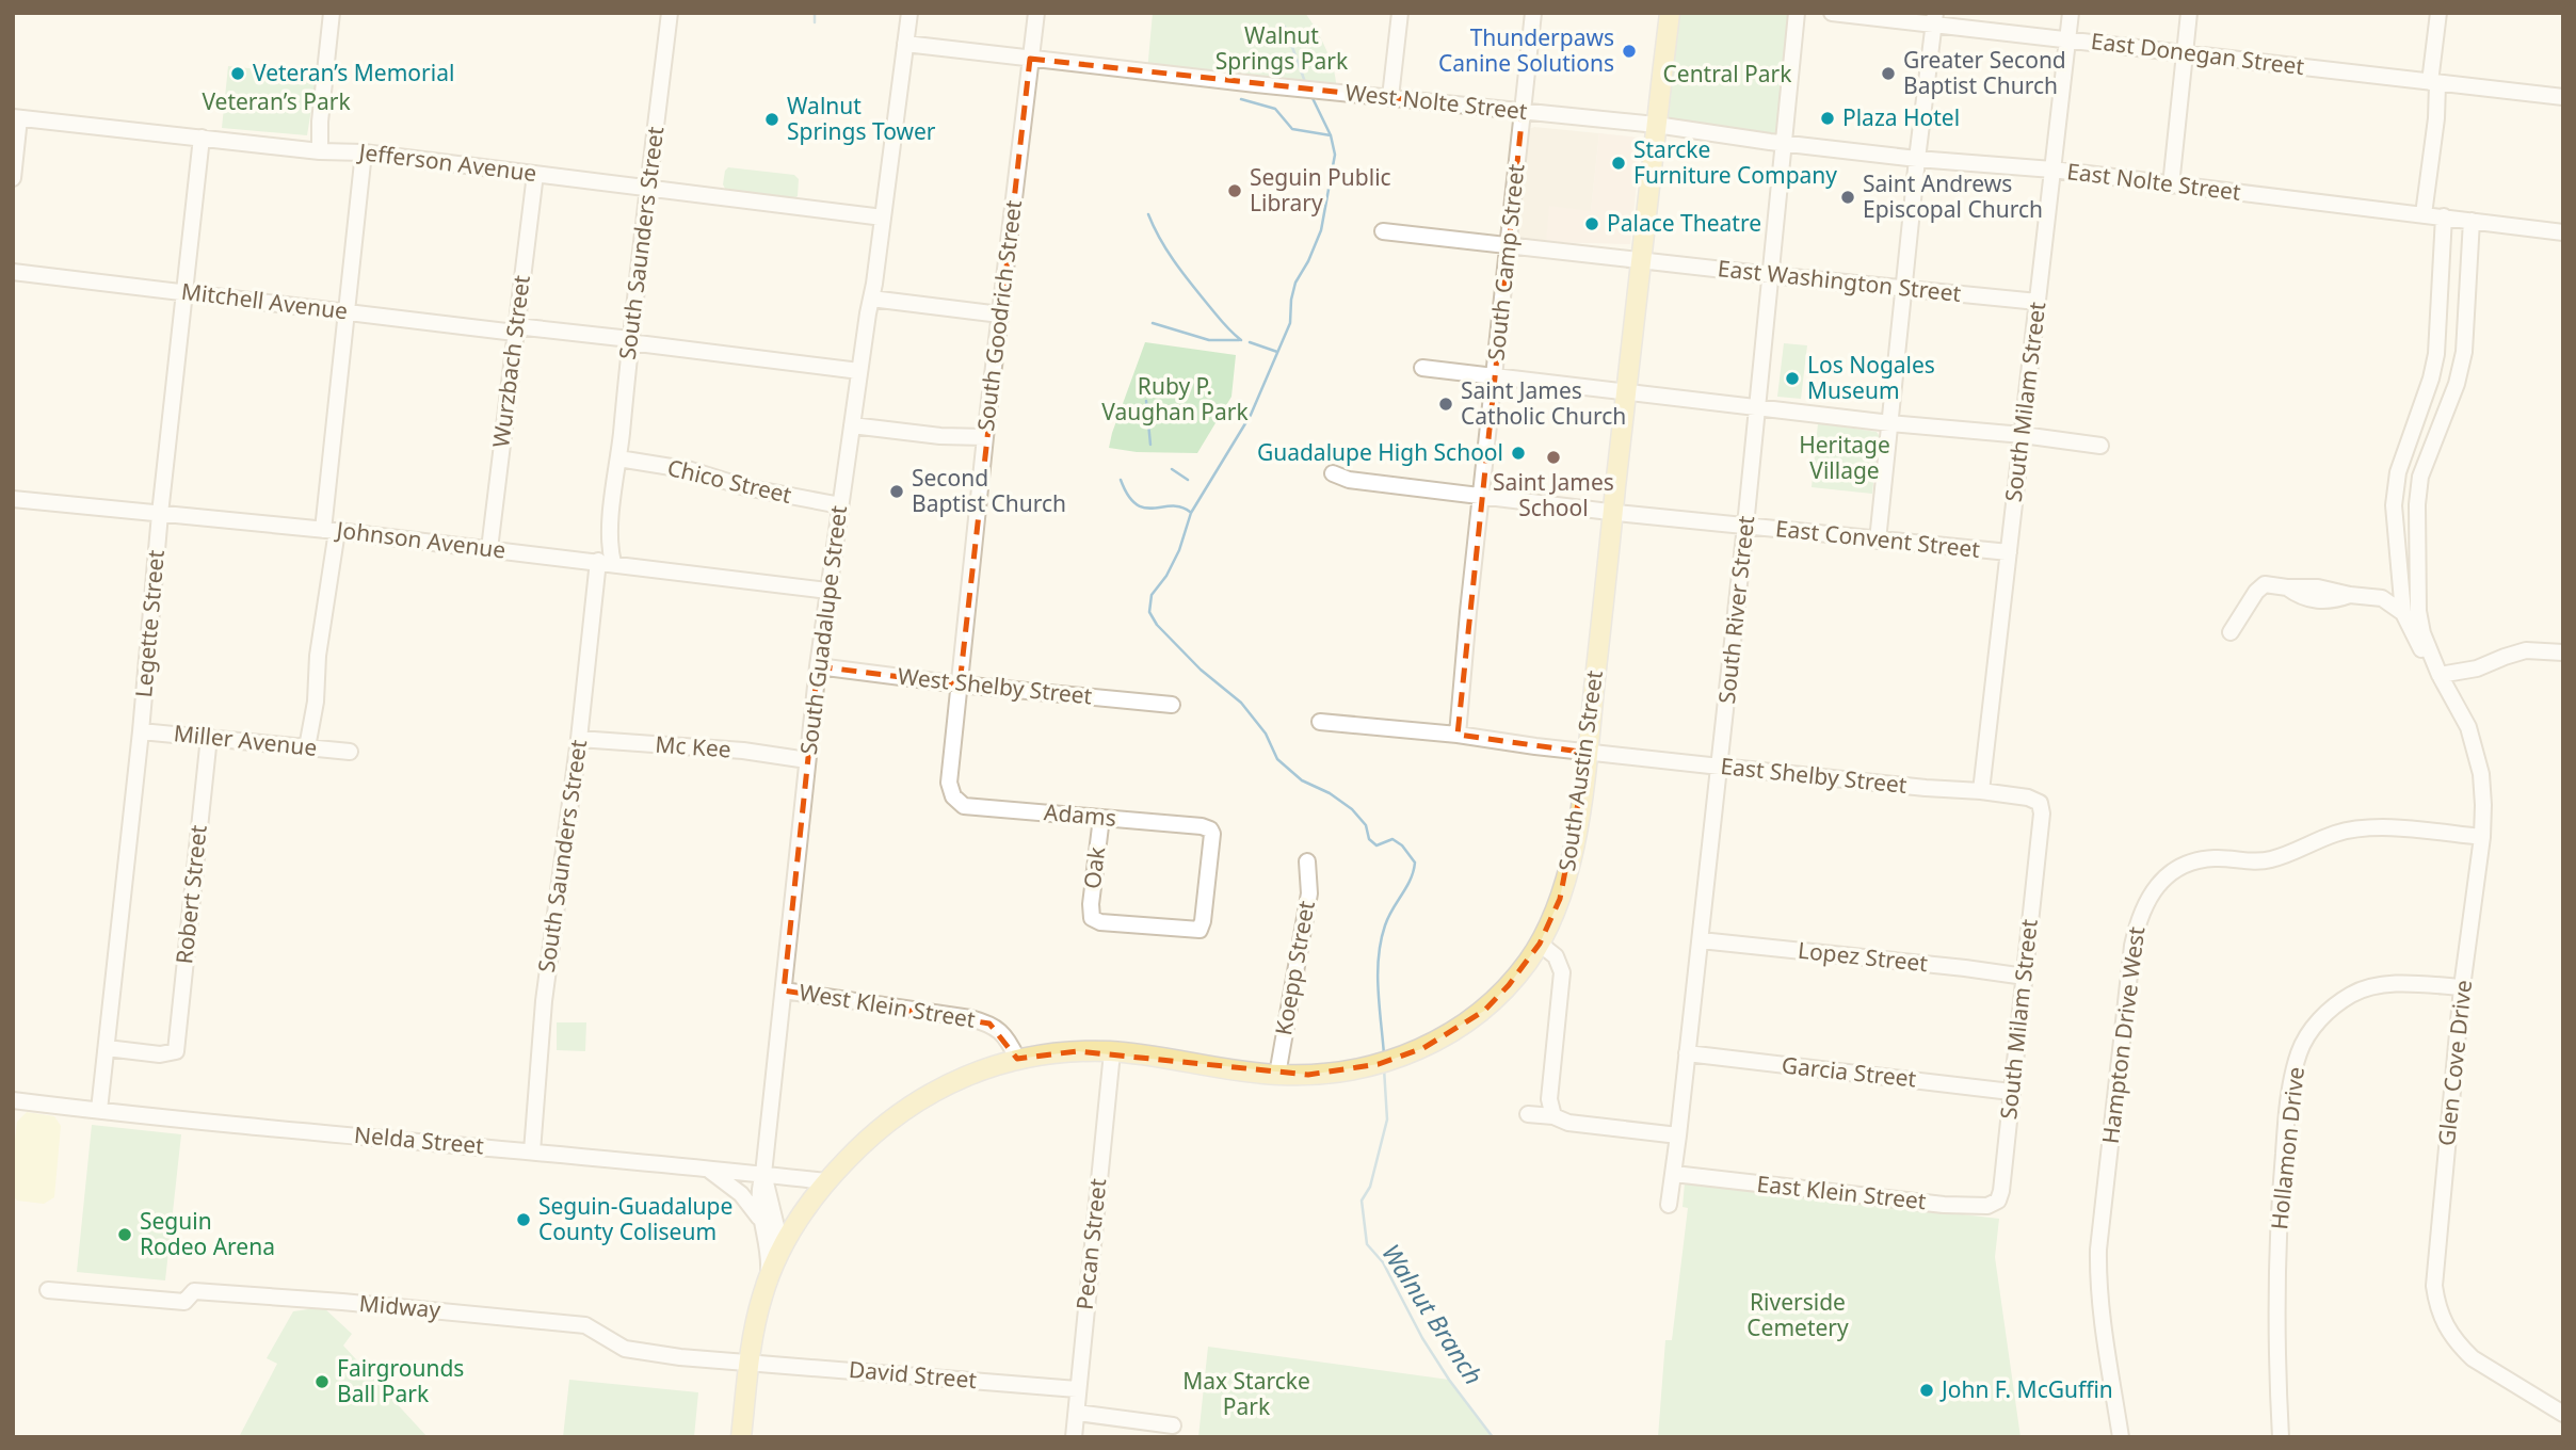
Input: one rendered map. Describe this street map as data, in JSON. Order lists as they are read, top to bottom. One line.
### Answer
{"streets":{"main road":["South Austin Street"],"street":["East Donegan Street","West Nolte Street","Jefferson Avenue","East Nolte Street","South Saunders Street","South Camp Street","East Washington Street","Mitchell Avenue","South Goodrich Street","Wurzbach Street","South Milam Street","Chico Street","East Convent Street","Johnson Avenue","South River Street","Legette Street","South Guadalupe Street","West Shelby Street","Miller Avenue","Mc Kee","East Shelby Street","Adams","Oak","Robert Street","Lopez Street","Koepp Street","West Klein Street","Hampton Drive West","Glen Cove Drive","Garcia Street","Nelda Street","Hollamon Drive","East Klein Street","Pecan Street","Midway","David Street"]},"crossings":[["East Donegan Street","South Milam Street"],["West Nolte Street","East Nolte Street"],["West Nolte Street","South Camp Street"],["West Nolte Street","South Goodrich Street"],["West Nolte Street","South Guadalupe Street"],["West Nolte Street","South Austin Street"],["Jefferson Avenue","South Saunders Street"],["Jefferson Avenue","Wurzbach Street"],["Jefferson Avenue","Legette Street"],["Jefferson Avenue","South Guadalupe Street"],["East Nolte Street","South Milam Street"],["East Nolte Street","South River Street"],["East Nolte Street","South Austin Street"],["East Nolte Street","Glen Cove Drive"],["South Saunders Street","Mitchell Avenue"],["South Saunders Street","Chico Street"],["South Saunders Street","Johnson Avenue"],["South Saunders Street","Mc Kee"],["South Saunders Street","Nelda Street"],["South Camp Street","East Washington Street"],["South Camp Street","East Convent Street"],["East Washington Street","South Milam Street"],["East Washington Street","South River Street"],["East Washington Street","South Austin Street"],["Mitchell Avenue","Wurzbach Street"],["Mitchell Avenue","Legette Street"],["Mitchell Avenue","South Guadalupe Street"],["South Goodrich Street","West Shelby Street"],["South Goodrich Street","Adams"],["Wurzbach Street","Johnson Avenue"],["South Milam Street","East Convent Street"],["South Milam Street","East Shelby Street"],["South Milam Street","Lopez Street"],["South Milam Street","Garcia Street"],["South Milam Street","East Klein Street"],["Chico Street","South Guadalupe Street"],["East Convent Street","South River Street"],["East Convent Street","South Austin Street"],["Johnson Avenue","Legette Street"],["Johnson Avenue","South Guadalupe Street"],["South River Street","East Shelby Street"],["South River Street","Lopez Street"],["South River Street","Garcia Street"],["South River Street","East Klein Street"],["Legette Street","Miller Avenue"],["Legette Street","Robert Street"],["Legette Street","Nelda Street"],["South Guadalupe Street","West Shelby Street"],["South Guadalupe Street","Mc Kee"],["South Guadalupe Street","South Austin Street"],["South Guadalupe Street","West Klein Street"],["South Guadalupe Street","Nelda Street"],["Miller Avenue","Robert Street"],["South Austin Street","East Shelby Street"],["South Austin Street","Koepp Street"],["South Austin Street","West Klein Street"],["South Austin Street","Nelda Street"],["South Austin Street","Pecan Street"],["South Austin Street","Midway"],["South Austin Street","David Street"],["Adams","Oak"],["Hampton Drive West","Glen Cove Drive"],["Glen Cove Drive","Hollamon Drive"],["Pecan Street","David Street"],["Midway","David Street"]],"water":["Walnut Branch"],"parks":["Walnut Springs Park","Central Park","Veteran’s Park","Ruby P. Vaughan Park","Heritage Village","Riverside Cemetery","Max Starcke Park"],"places":["Thunderpaws Canine Solutions","Veteran’s Memorial","Greater Second Baptist Church","Plaza Hotel","Walnut Springs Tower","Starcke Furniture Company","Seguin Public Library","Saint Andrews Episcopal Church","Palace Theatre","Los Nogales Museum","Saint James Catholic Church","Guadalupe High School","Saint James School","Second Baptist Church","Seguin-Guadalupe County Coliseum","Seguin Rodeo Arena","Fairgrounds Ball Park","John F. McGuffin"]}
